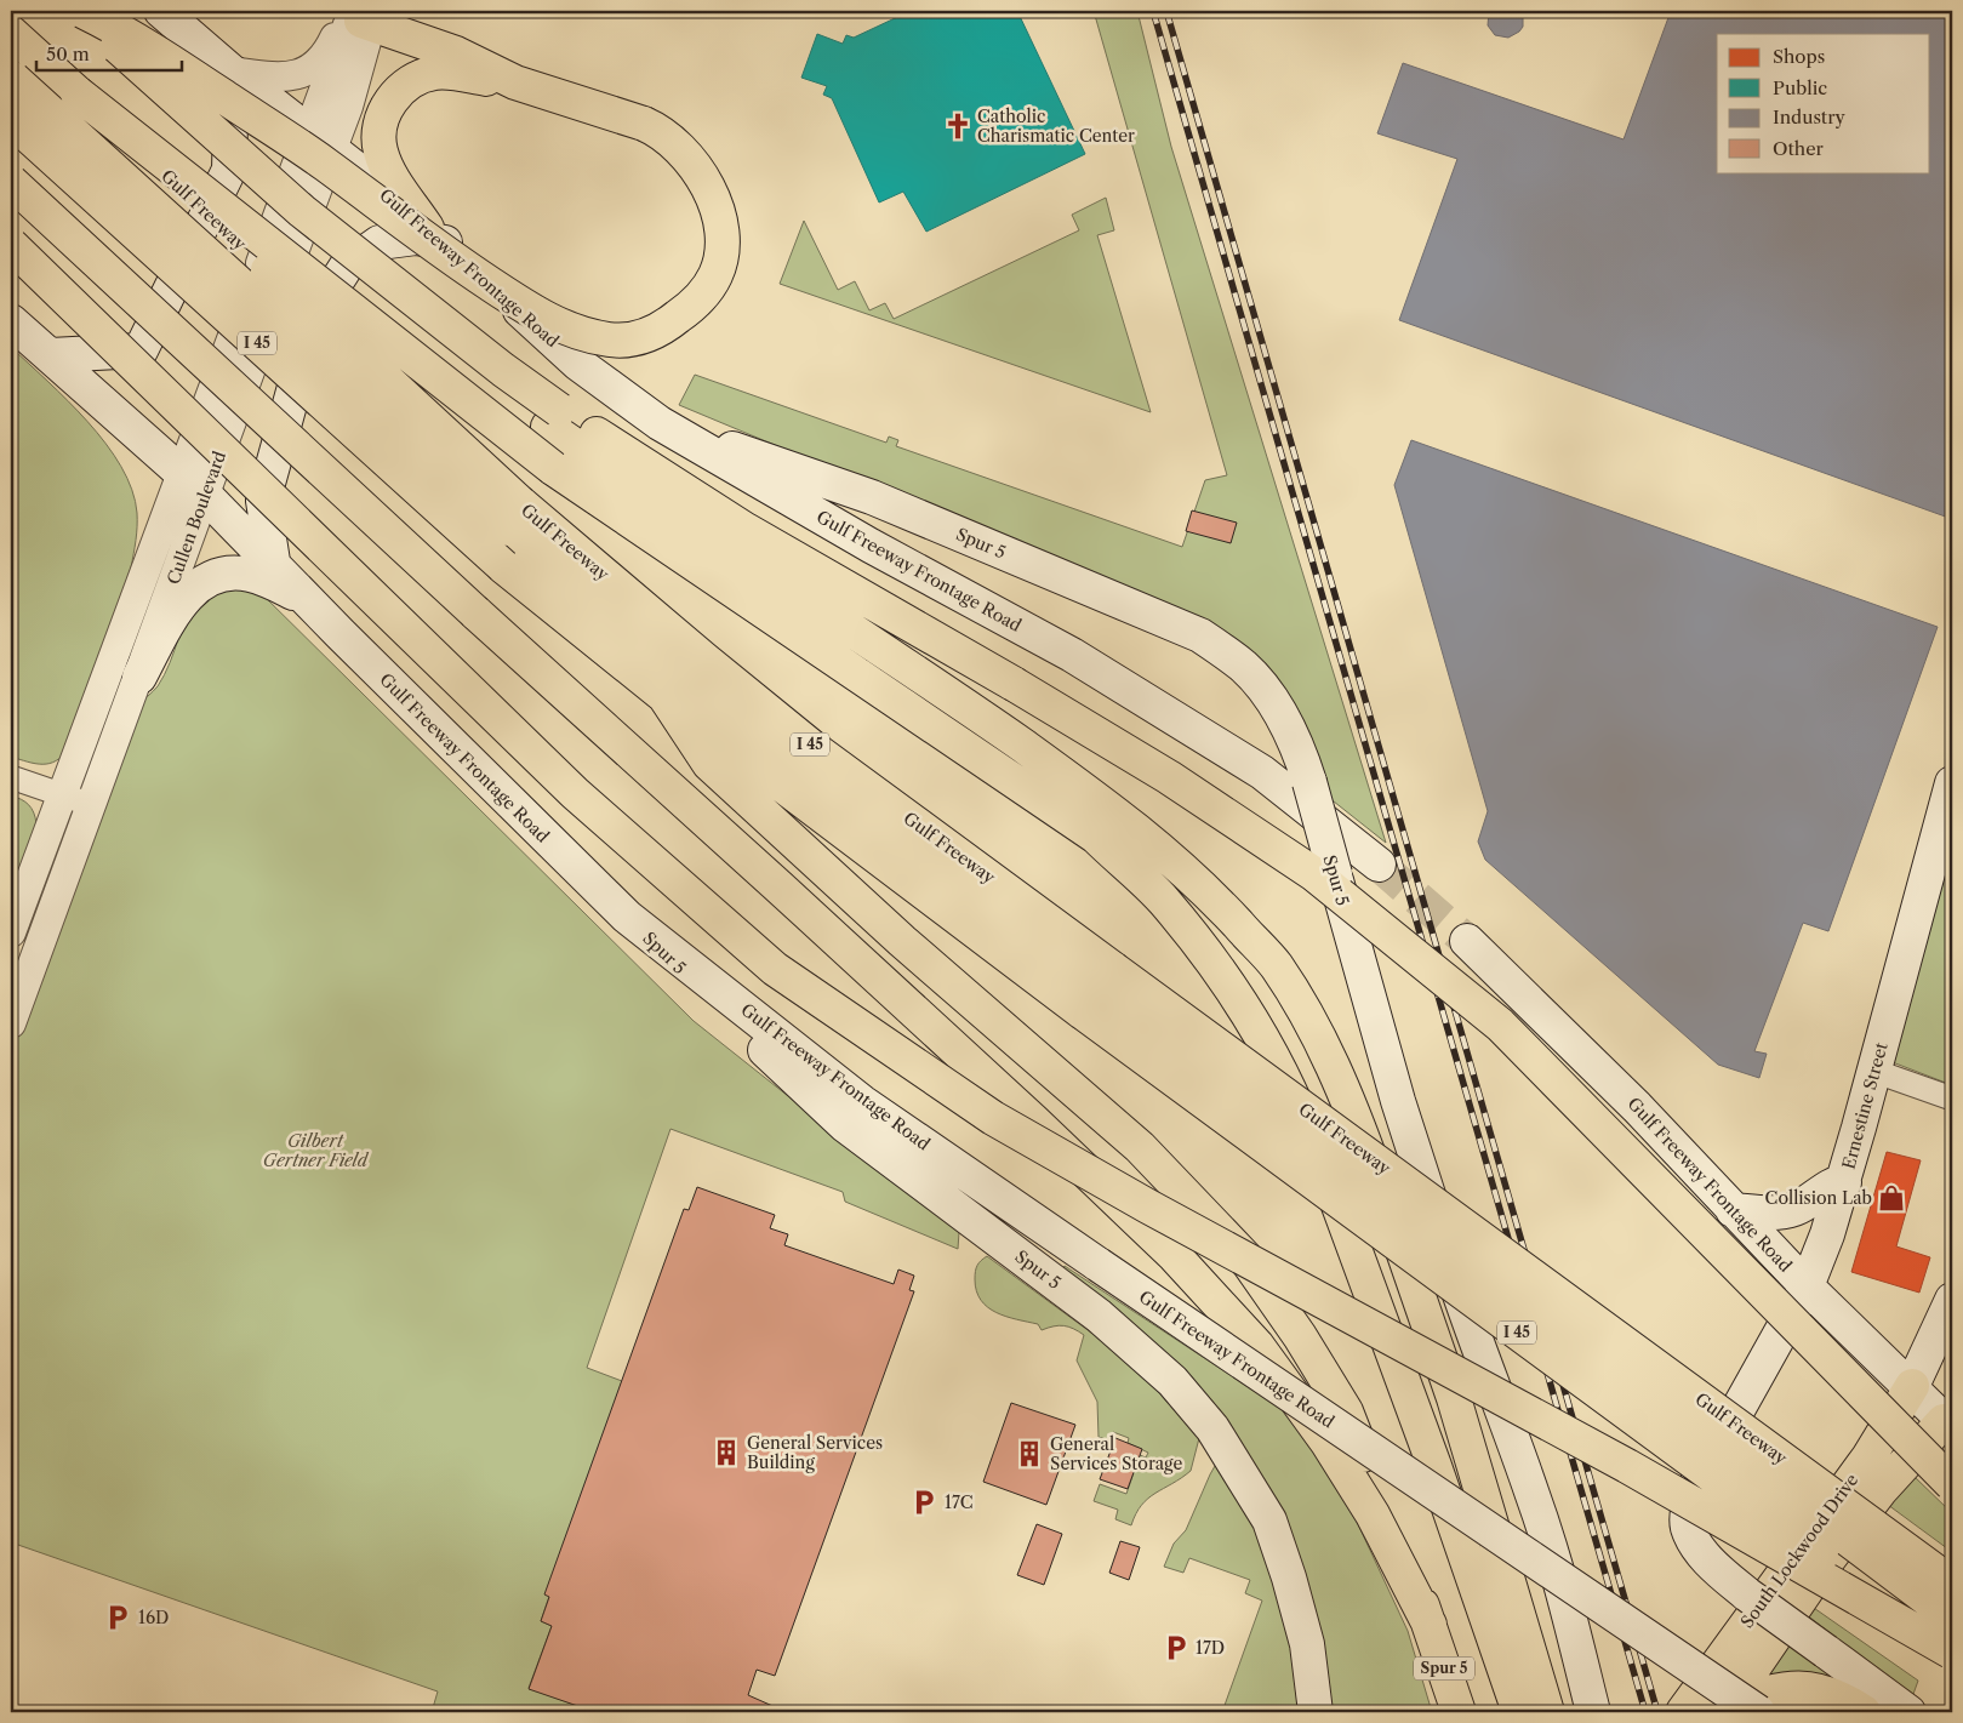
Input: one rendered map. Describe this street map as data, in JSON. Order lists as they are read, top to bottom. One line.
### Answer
{"streets":{"main road":["Gulf Freeway","Gulf Freeway Frontage Road","I 45","Spur 5","Ernestine Street","South Lockwood Drive"],"street":["Cullen Boulevard"]},"crossings":[["Gulf Freeway Frontage Road","Cullen Boulevard"],["Gulf Freeway Frontage Road","Spur 5"],["Gulf Freeway Frontage Road","Ernestine Street"],["Gulf Freeway Frontage Road","South Lockwood Drive"]],"parks":["Gilbert Gertner Field"],"places":{"church":["Catholic Charismatic Center"],"shop":["Collision Lab"],"building":["General Services Building","General Services Storage"],"parking":["17C","16D","17D"]},"legend":["Shops","Public","Industry","Other"],"scale_bar":"50 m"}
